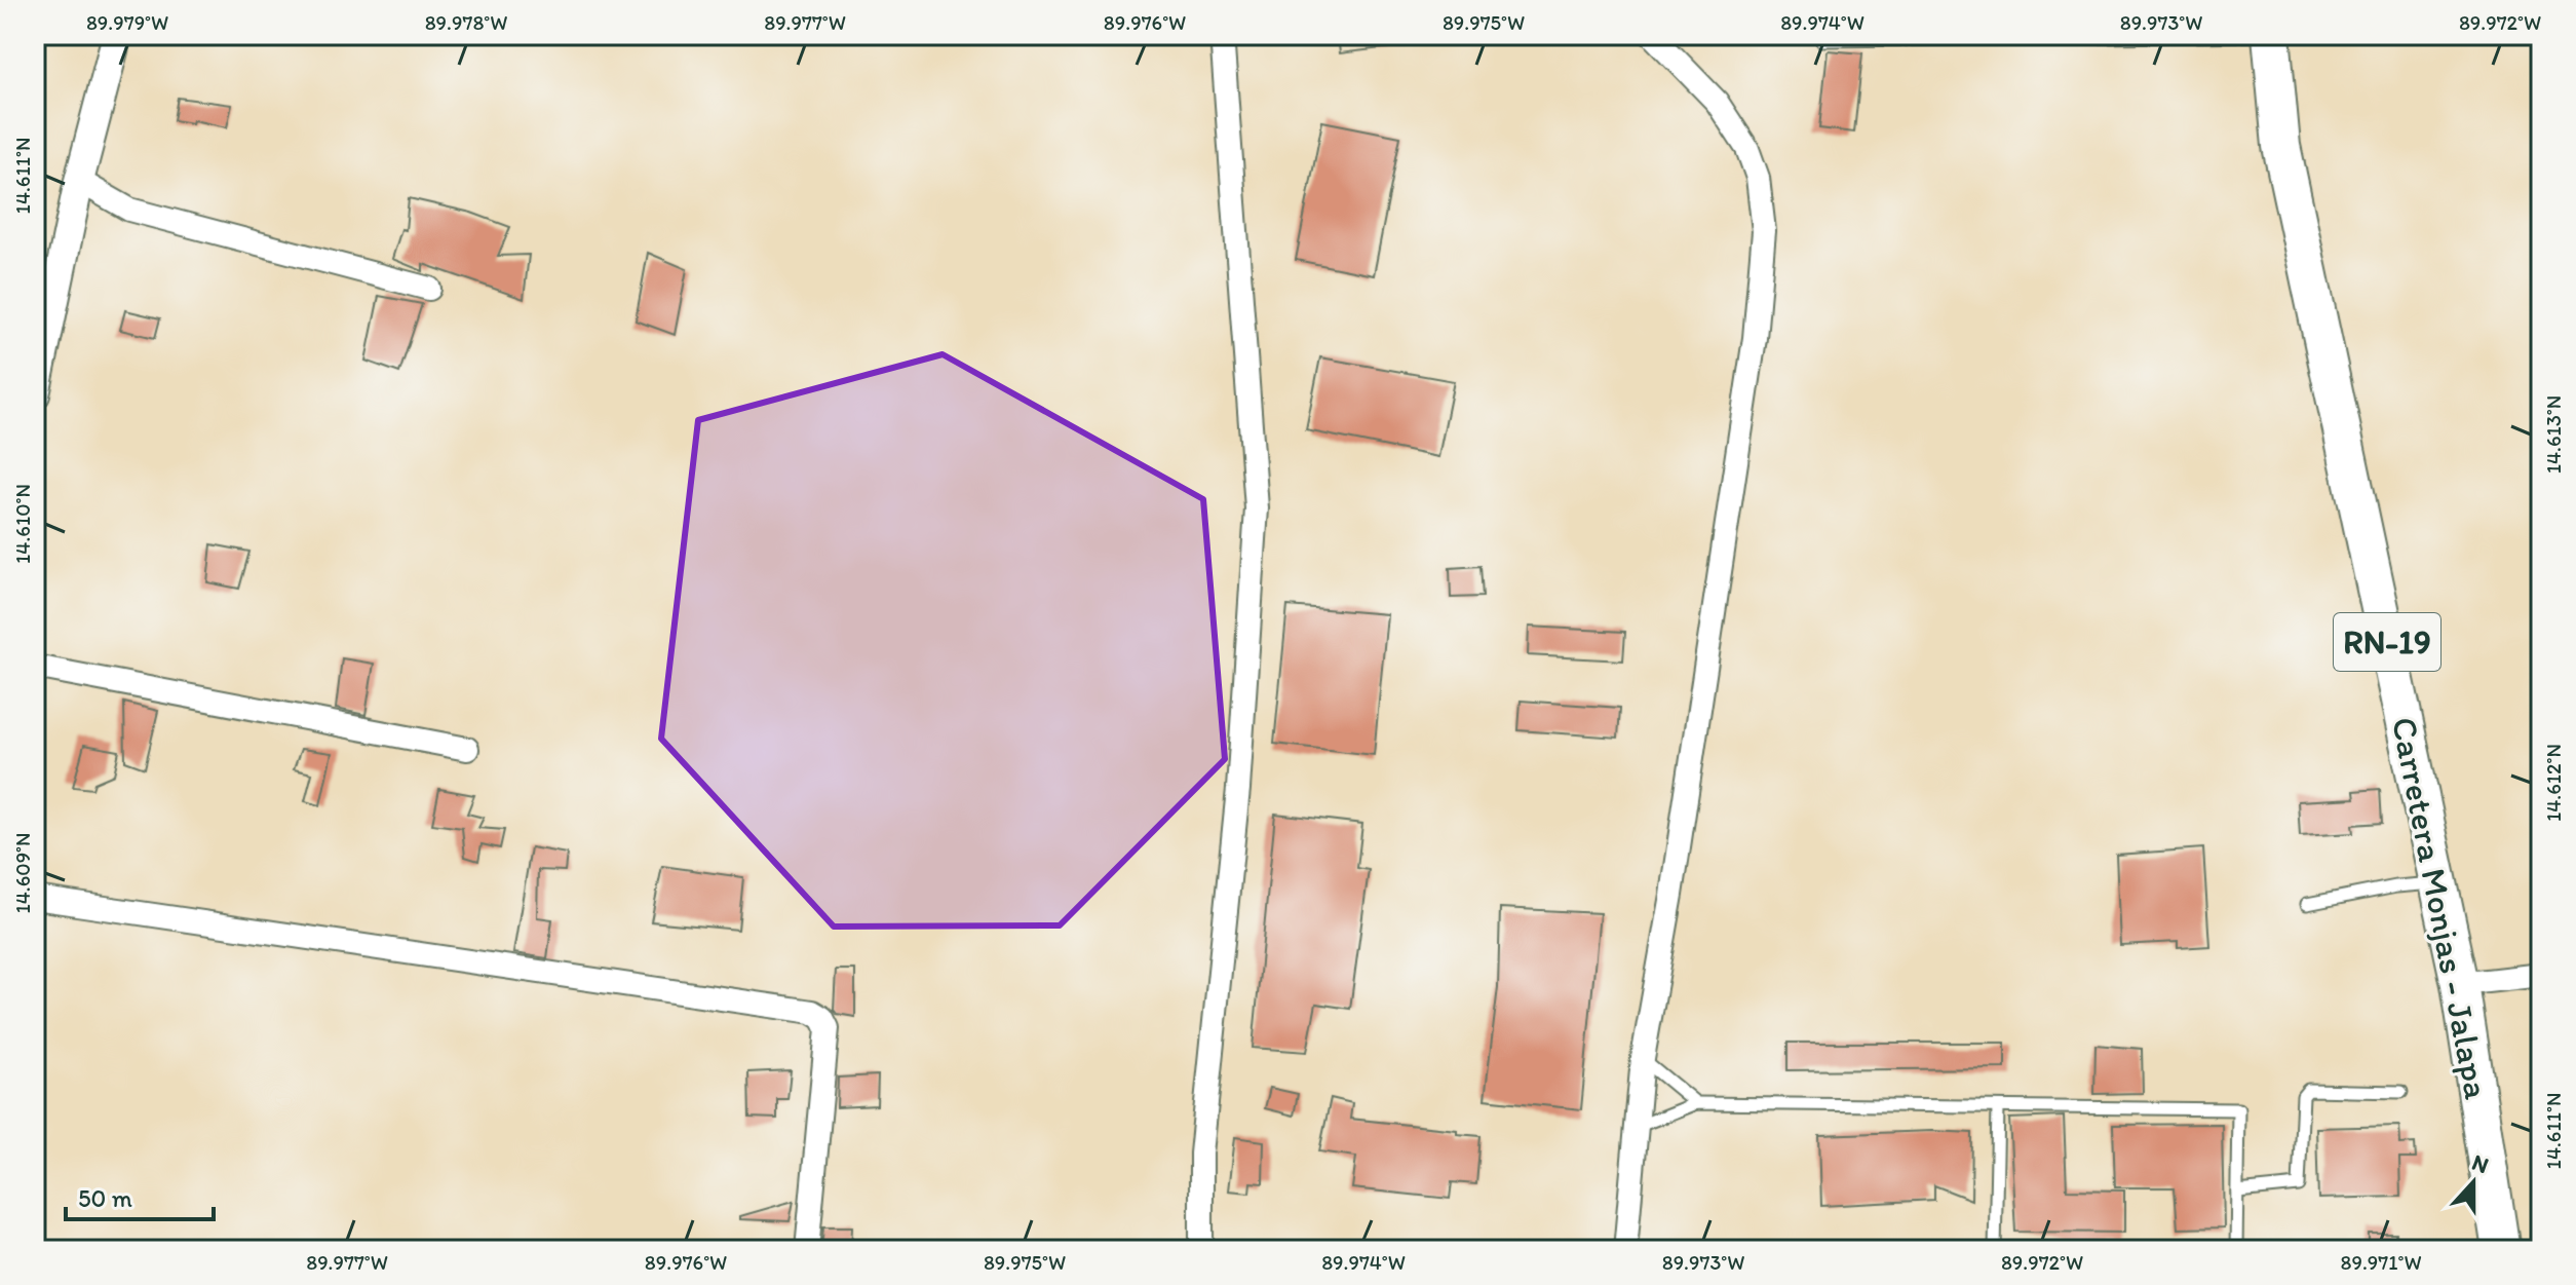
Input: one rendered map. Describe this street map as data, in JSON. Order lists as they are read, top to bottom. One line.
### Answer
{"streets":{"main road":["RN-19","Carretera Monjas - Jalapa"]},"scale_bar":"50 m","north":"top","coordinates":["89.979°W","89.978°W","89.977°W","89.976°W","89.975°W","89.974°W","89.973°W","89.972°W","14.611°N","14.613°N","14.610°N","14.612°N","14.609°N","89.971°W"]}
